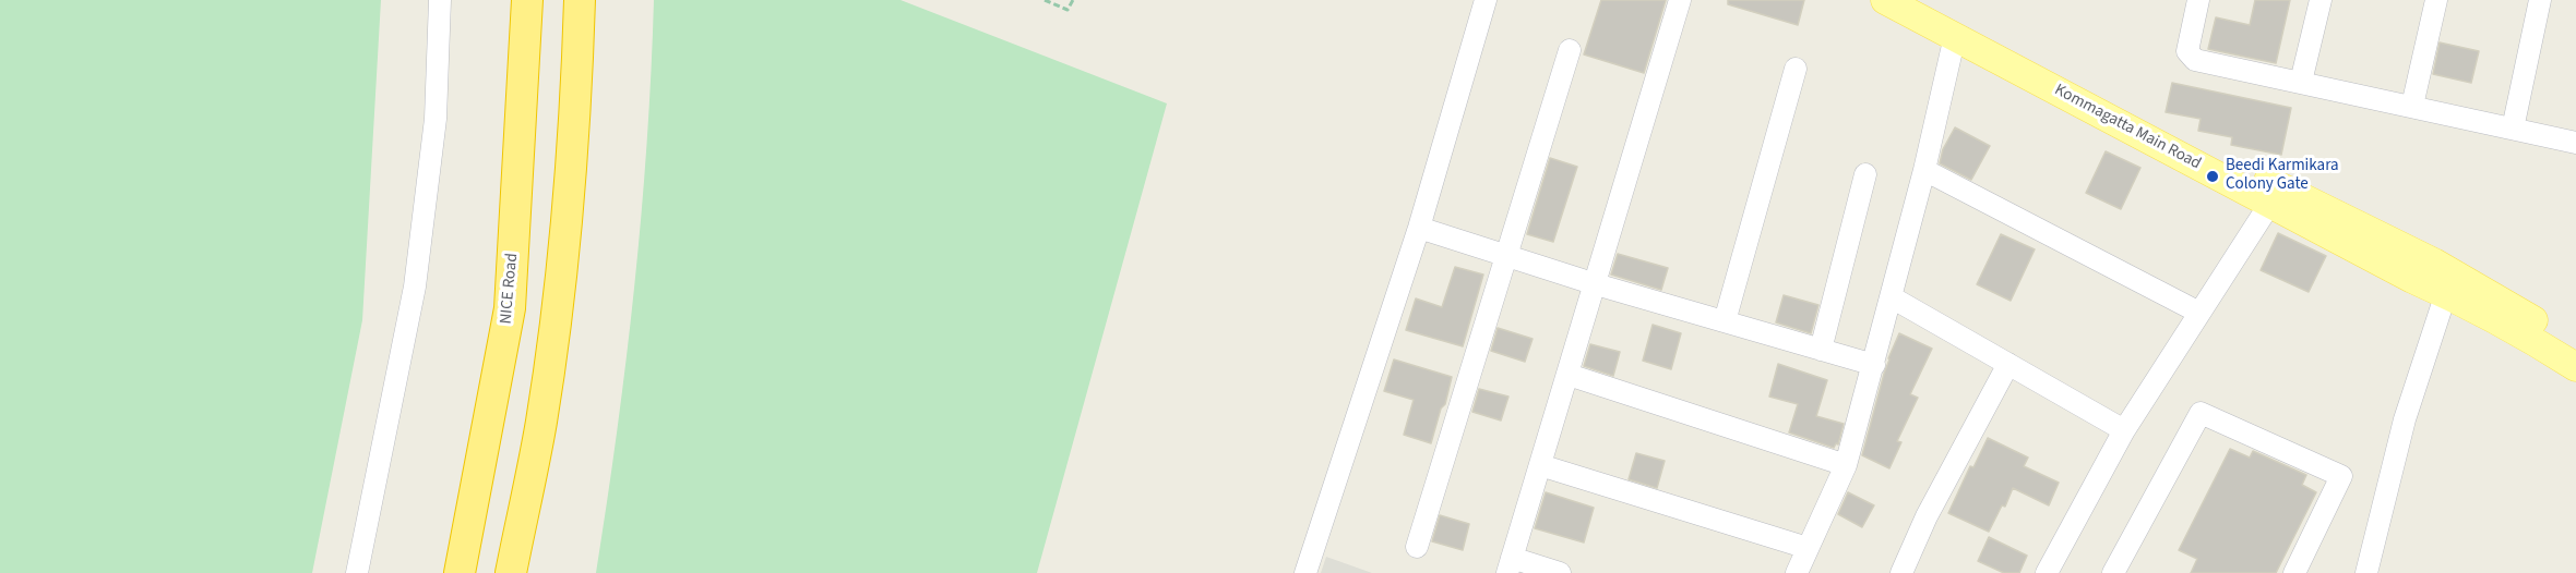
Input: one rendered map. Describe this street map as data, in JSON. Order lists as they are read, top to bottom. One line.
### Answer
{"streets":{"highway":["NICE Road"],"main road":["Kommagatta Main Road"]},"places":["Beedi Karmikara Colony Gate"]}
